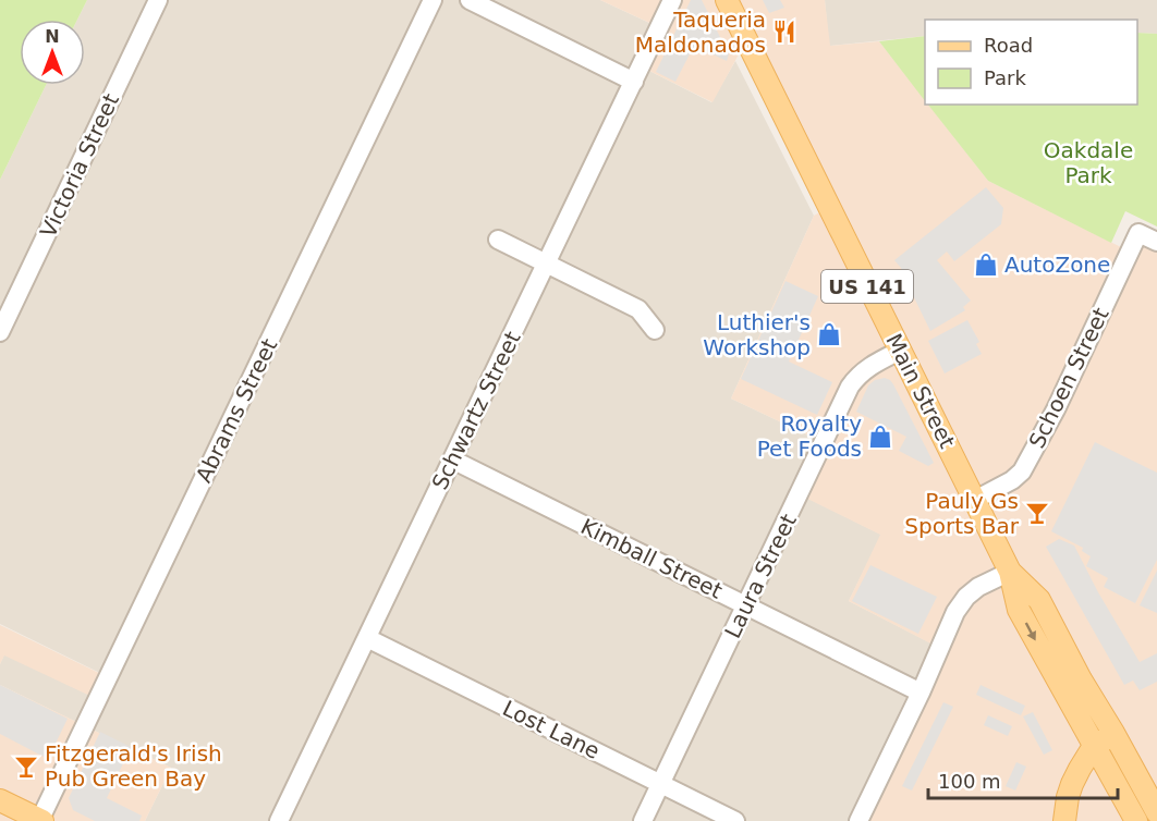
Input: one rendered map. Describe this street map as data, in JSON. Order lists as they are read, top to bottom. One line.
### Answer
{"streets":{"main road":["US 141","Main Street"],"street":["Victoria Street","Schoen Street","Abrams Street","Schwartz Street","Kimball Street","Laura Street","Lost Lane"]},"crossings":[["Schoen Street","Main Street"],["Main Street","Laura Street"],["Schwartz Street","Kimball Street"],["Schwartz Street","Lost Lane"],["Kimball Street","Laura Street"],["Laura Street","Lost Lane"]],"parks":["Oakdale Park"],"places":{"restaurant":["Taqueria Maldonados"],"shop":["AutoZone","Luthier's Workshop","Royalty Pet Foods"],"bar":["Pauly Gs Sports Bar","Fitzgerald's Irish Pub Green Bay"]},"legend":["Road","Park"],"scale_bar":"100 m","north":"top"}
